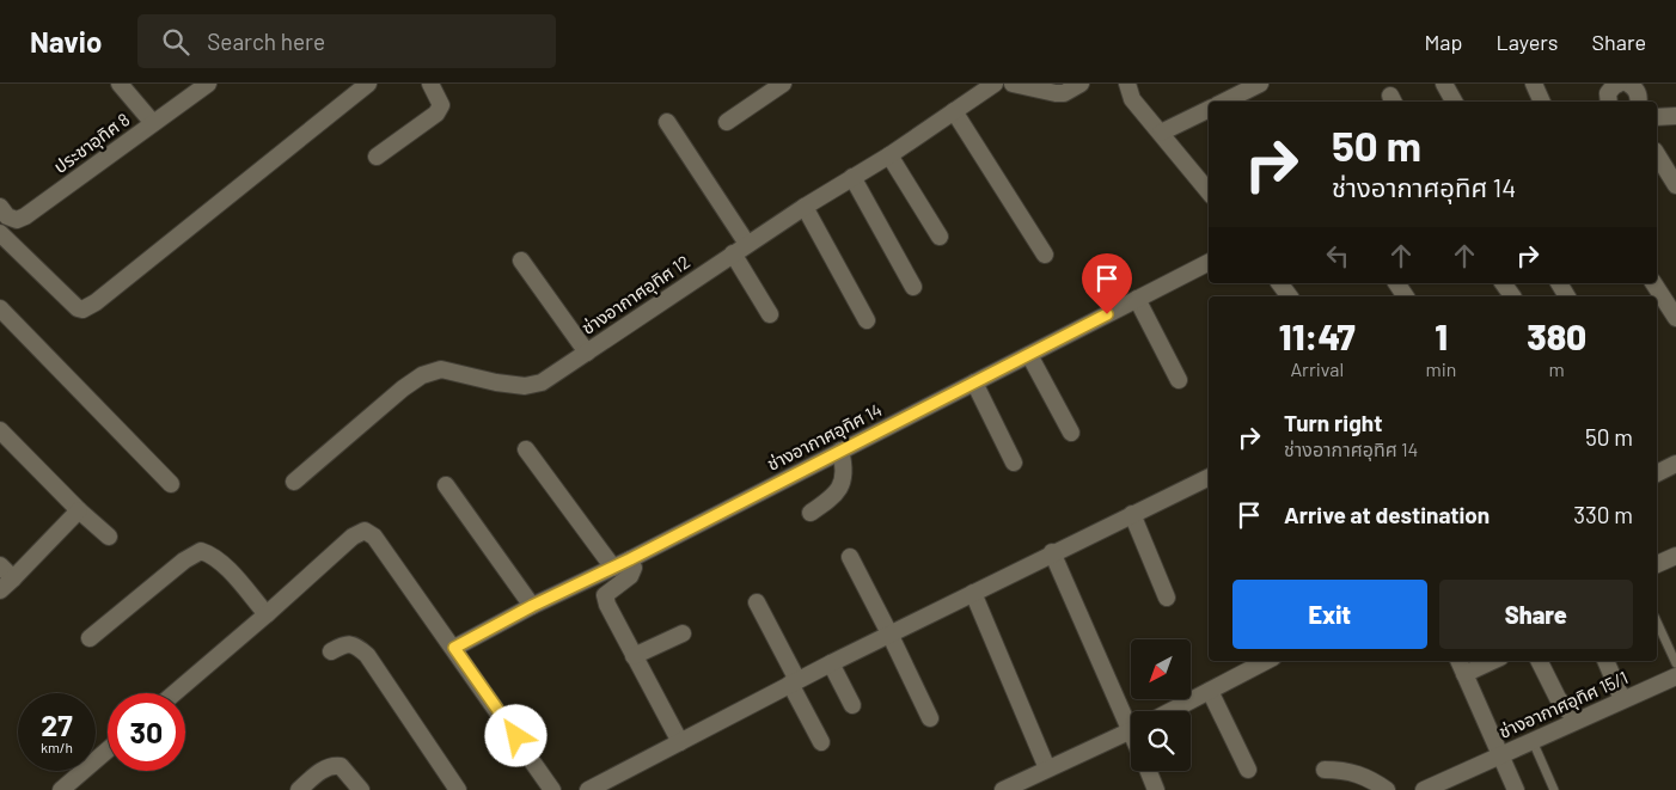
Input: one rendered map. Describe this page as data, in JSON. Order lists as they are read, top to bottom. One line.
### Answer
{"streets":{"street":["ประชาอุทิศ 8","ช่างอากาศอุทิศ 12","ช่างอากาศอุทิศ 14","ช่างอากาศอุทิศ 15/1"]},"north":"bottom left","page":{"header":"Navio","search":"Search here","nav":["Map","Layers","Share"],"turn":["50 m","ช่างอากาศอุทิศ 14"],"eta":["11:47","Arrival","1","min","380","m"],"list":[{"name":"Turn right","note":"ช่างอากาศอุทิศ 14","value":"50 m"},{"name":"Arrive at destination","value":"330 m"}],"buttons":["Exit","Share"],"speed":"27 km/h","limit":"30"}}
